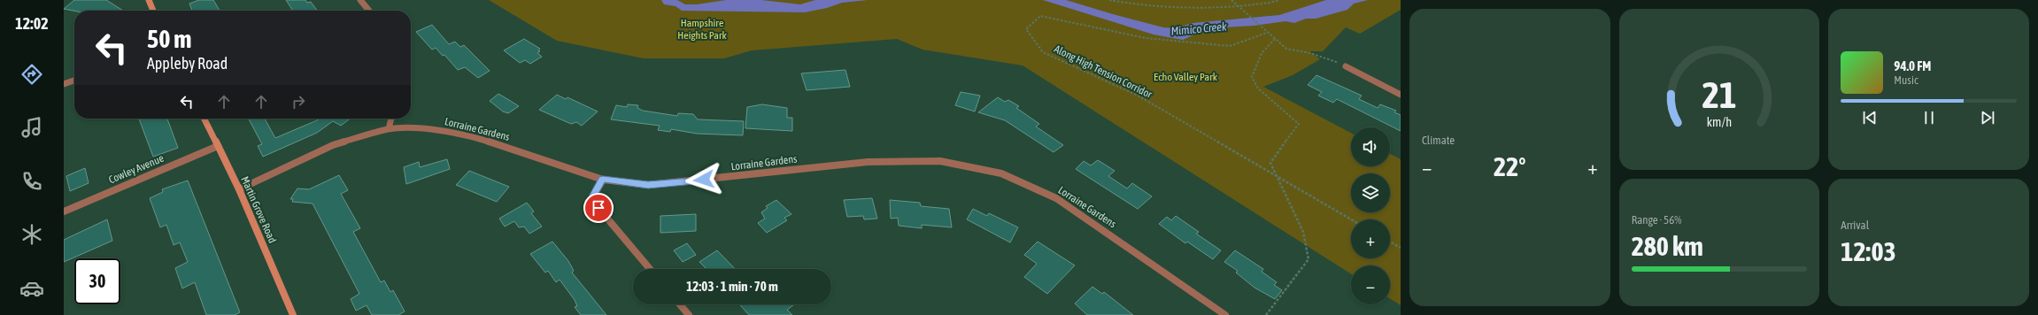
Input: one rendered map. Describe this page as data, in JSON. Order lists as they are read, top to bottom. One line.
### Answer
{"streets":{"main road":["Martin Grove Road"],"street":["Lorraine Gardens","Cowley Avenue"],"path":["Along High Tension Corridor"]},"crossings":[["Lorraine Gardens","Martin Grove Road"],["Cowley Avenue","Martin Grove Road"]],"water":["Mimico Creek"],"parks":["Hampshire Heights Park","Echo Valley Park"],"page":{"tabs":"12:02","tile":["Climate",["Range · 56%","280 km"],["Arrival","12:03"]],"turn":["50 m","Appleby Road"],"song":["94.0 FM","Music"],"map_buttons":["+","−"],"heat":["−","22°","+"],"limit":"30","trip":"12:03 · 1 min · 70 m","gauge":["21","km/h"]}}
